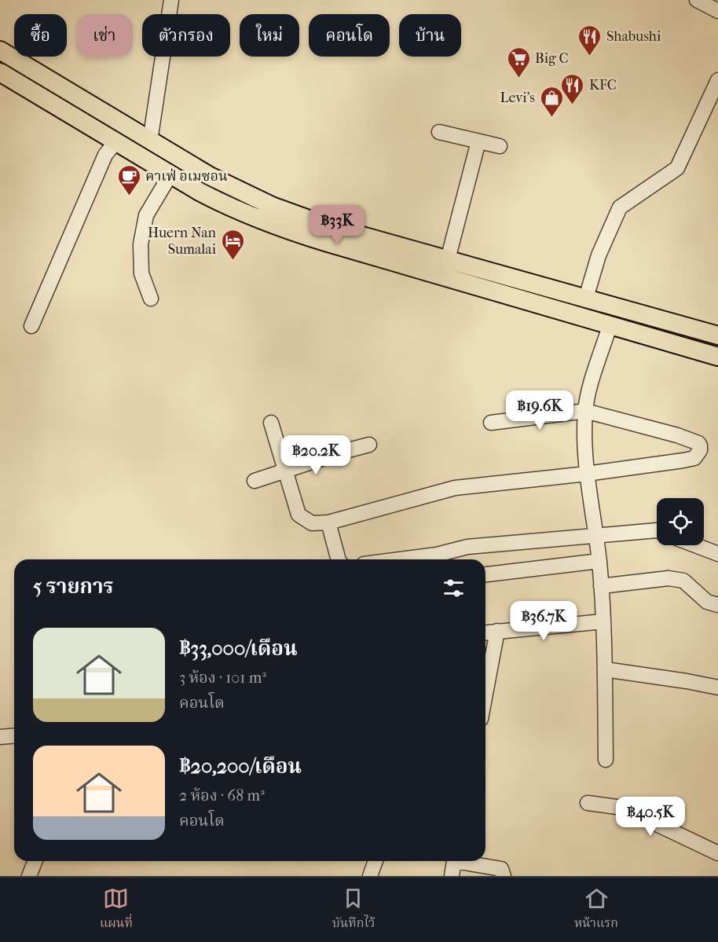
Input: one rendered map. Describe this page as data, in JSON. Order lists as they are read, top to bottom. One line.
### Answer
{"places":{"restaurant":["Shabushi","KFC"],"supermarket":["Big C"],"shop":["Levi's"],"cafe":["คาเฟ่ อเมซอน"],"hotel":["Huern Nan Sumalai"]},"page":{"chip":["ซื้อ","เช่า","ตัวกรอง","ใหม่","คอนโด","บ้าน"],"price":["฿33K","฿19.6K","฿20.2K","฿36.7K","฿40.5K"],"heading":"5 รายการ","list":[{"name":"฿33,000/เดือน","note":"3 ห้อง · 101 m² · คอนโด"},{"name":"฿20,200/เดือน","note":"2 ห้อง · 68 m² · คอนโด"}],"tabs":["แผนที่","บันทึกไว้","หน้าแรก"]}}
